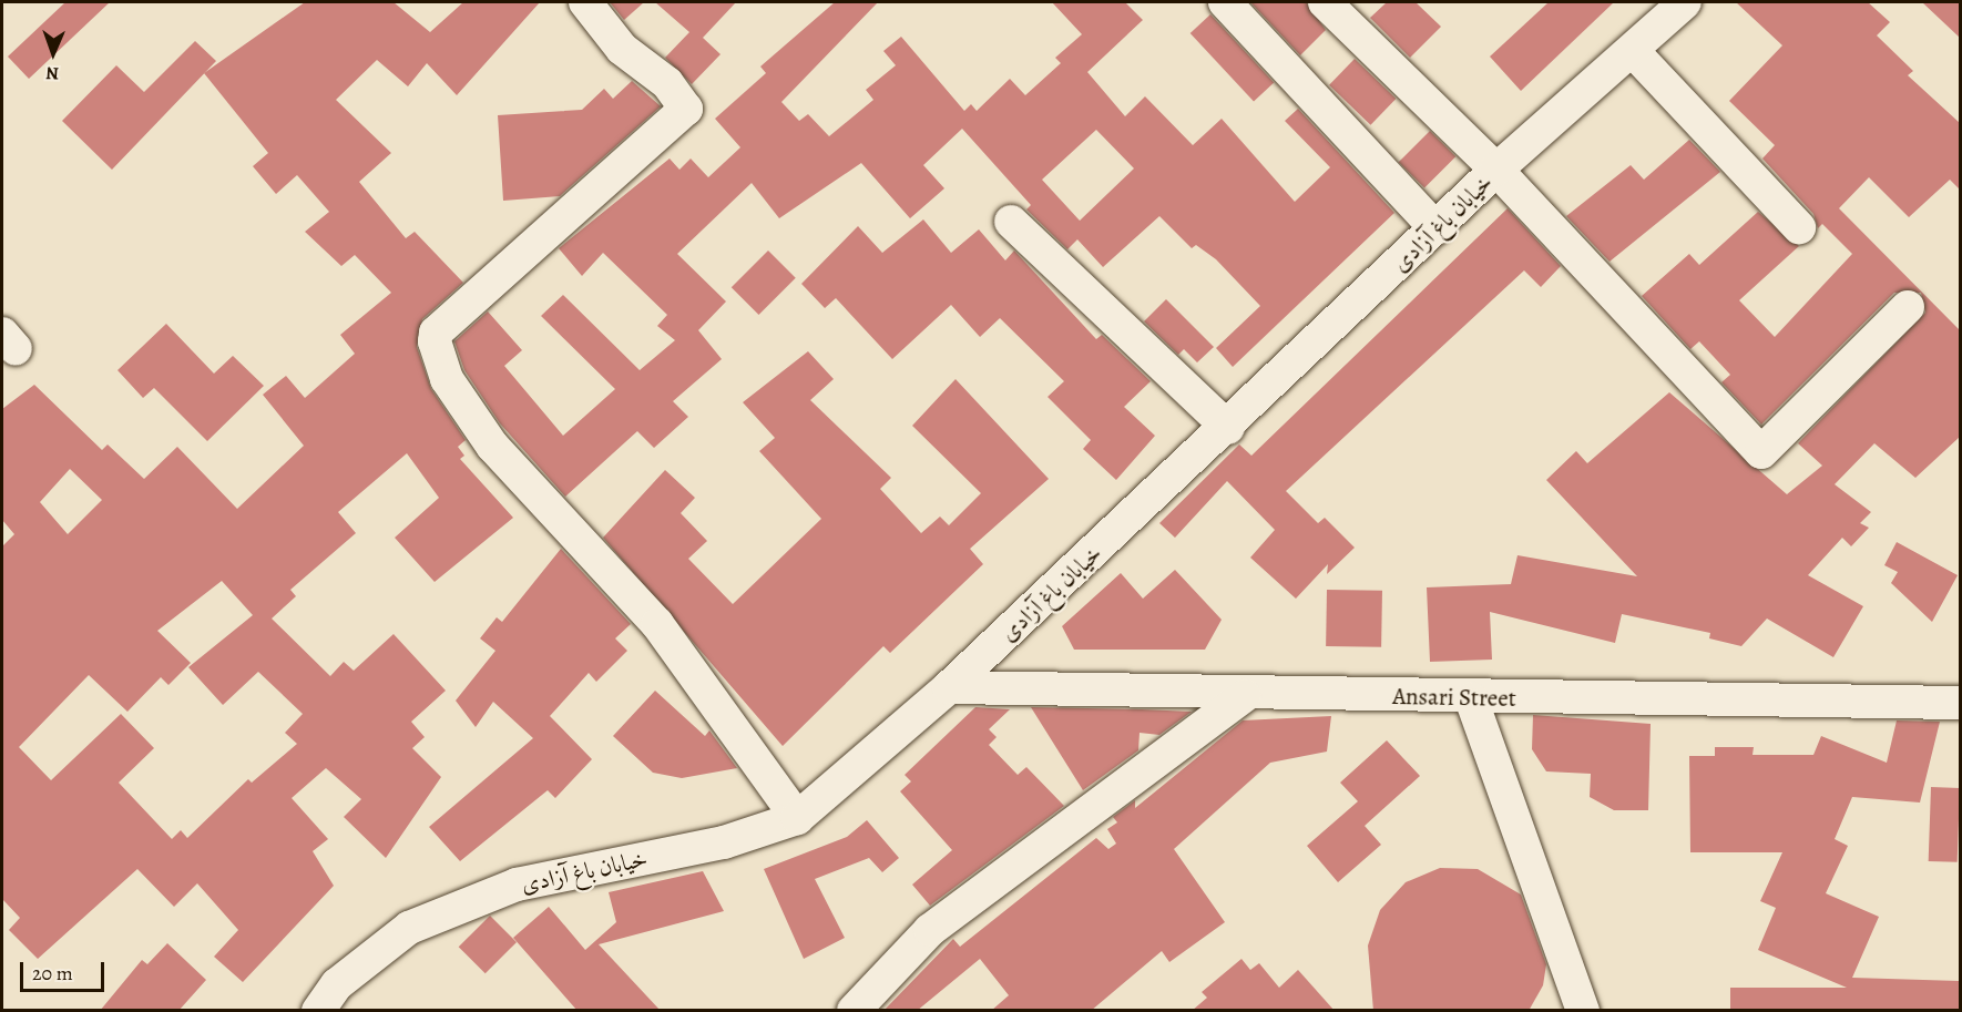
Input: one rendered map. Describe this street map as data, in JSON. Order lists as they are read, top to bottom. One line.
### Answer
{"streets":{"street":["خیابان باغ آزادی","Ansari Street"]},"crossings":[["خیابان باغ آزادی","Ansari Street"]],"scale_bar":"20 m","north":"bottom"}
